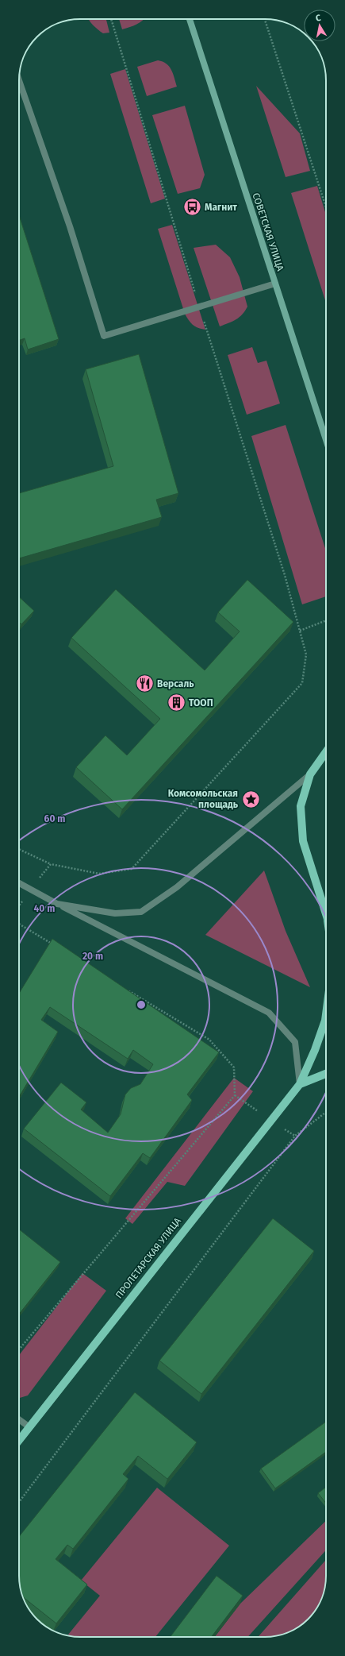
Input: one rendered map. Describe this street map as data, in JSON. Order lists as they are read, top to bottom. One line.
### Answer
{"streets":{"main road":["СОВЕТСКАЯ УЛИЦА","ПРОЛЕТАРСКАЯ УЛИЦА"]},"places":{"bus stop":["Магнит"],"restaurant":["Версаль"],"building":["ТООП"],"place":["Комсомольская площадь"]},"north":"top","rings":["60 m","40 m","20 m"]}
